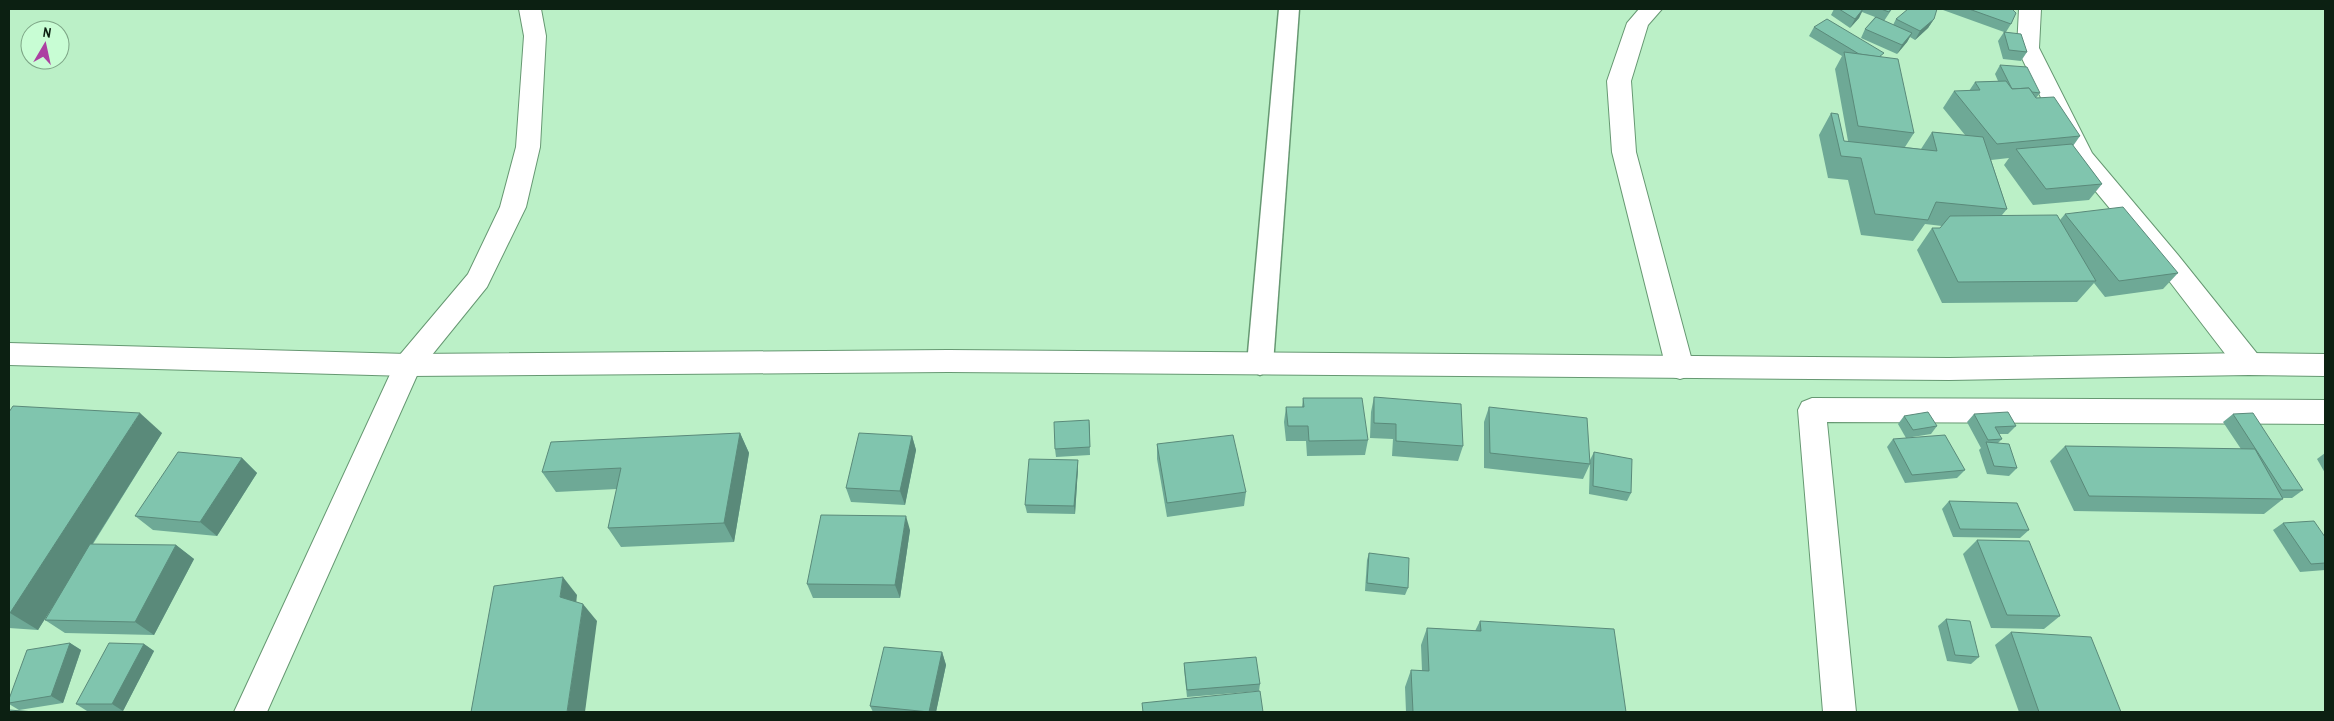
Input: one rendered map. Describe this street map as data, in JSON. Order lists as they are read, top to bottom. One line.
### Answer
{"north":"top"}
